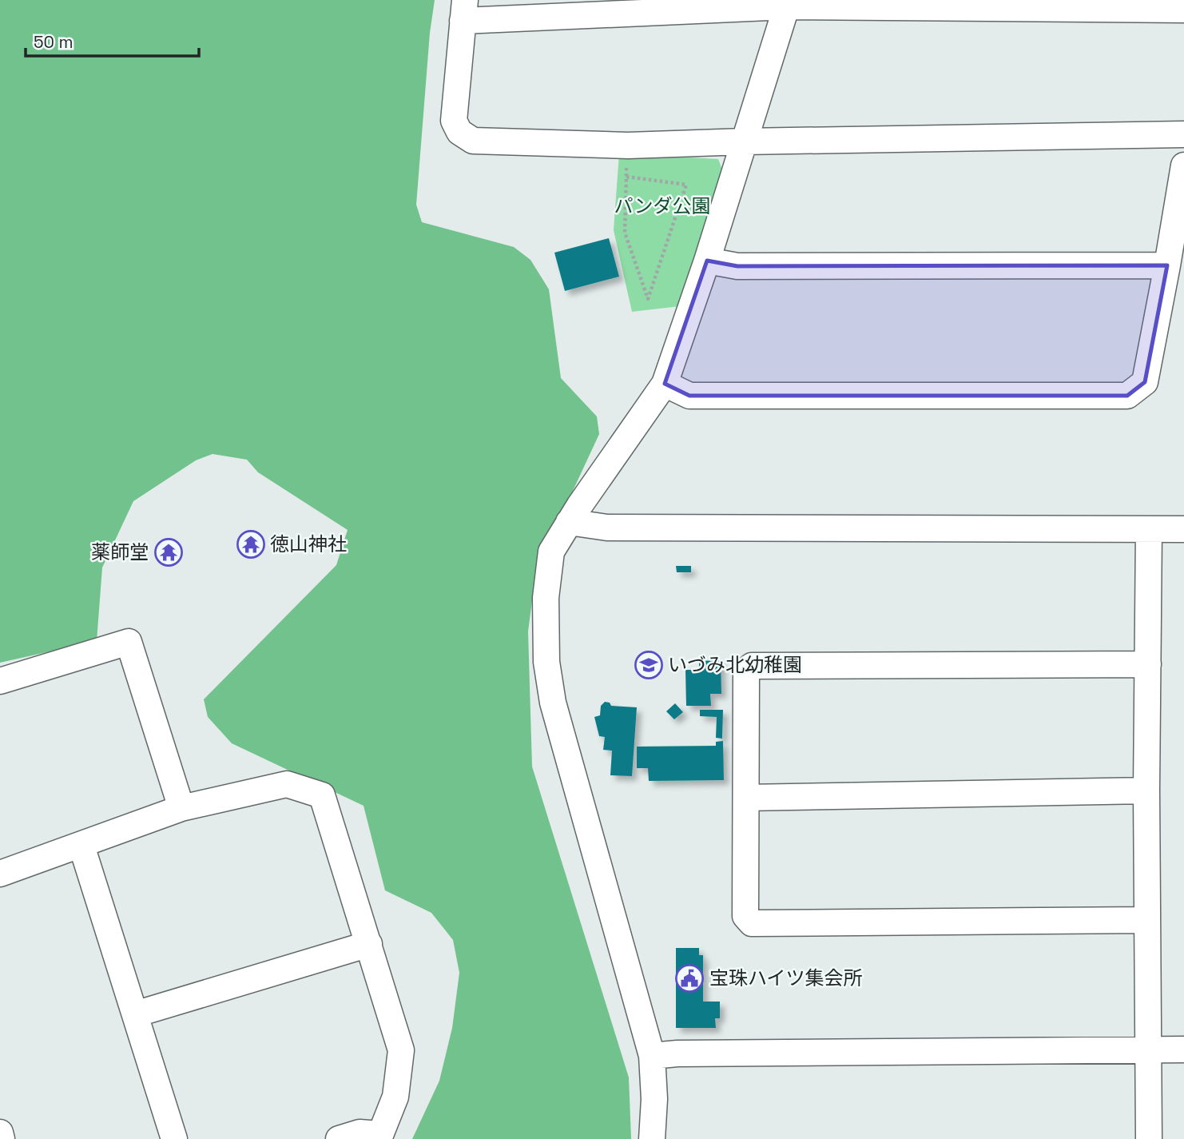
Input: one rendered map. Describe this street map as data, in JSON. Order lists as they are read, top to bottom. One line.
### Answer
{"parks":["パンダ公園"],"places":{"temple":["徳山神社","薬師堂"],"school or university":["いづみ北幼稚園"],"public building":["宝珠ハイツ集会所"]},"scale_bar":"50 m"}
